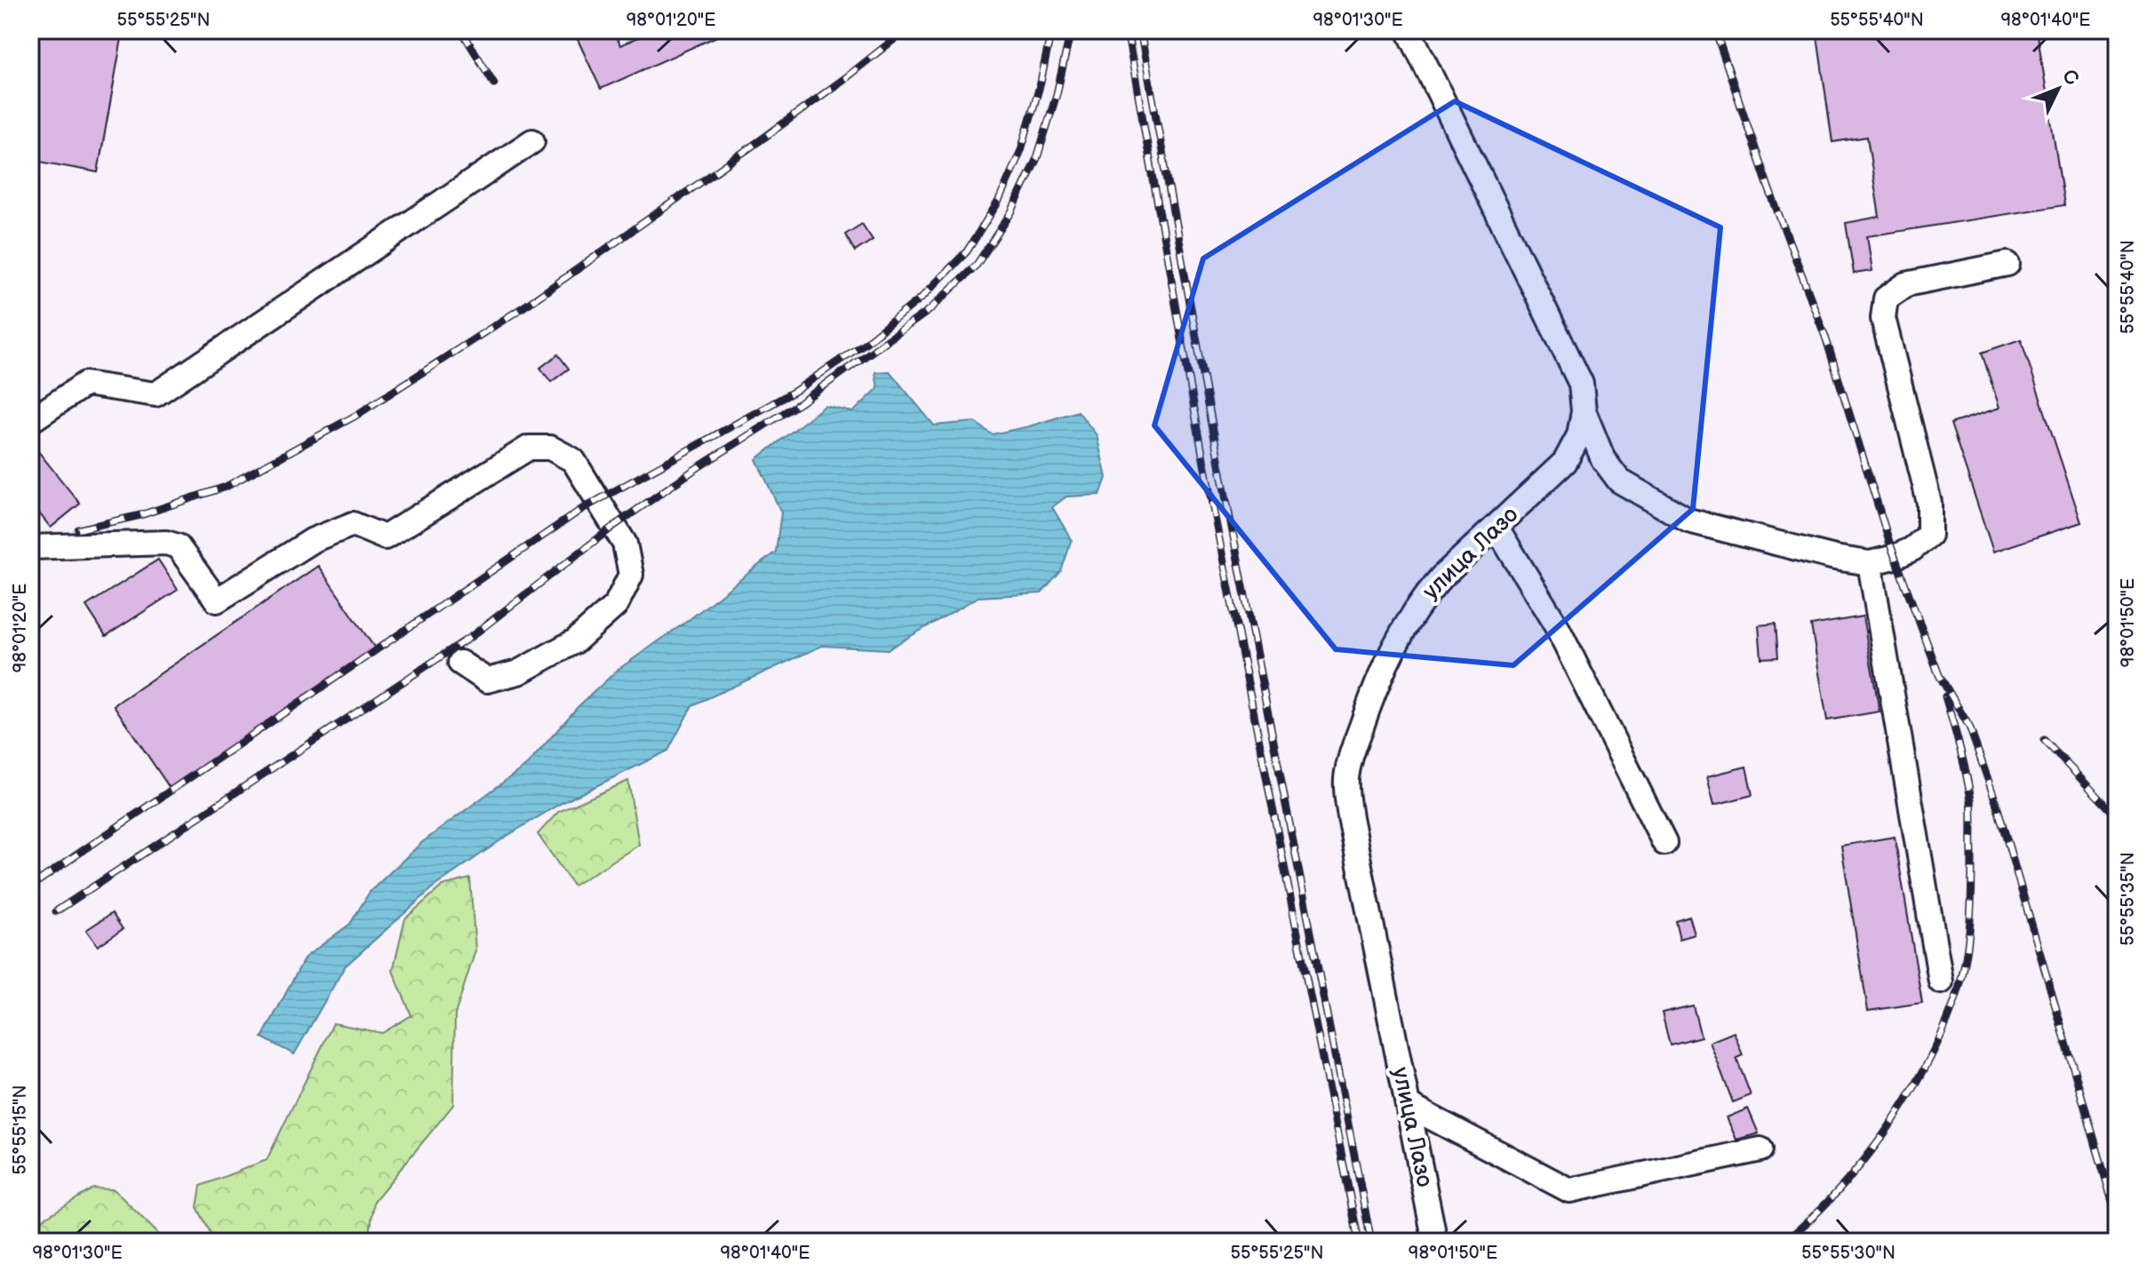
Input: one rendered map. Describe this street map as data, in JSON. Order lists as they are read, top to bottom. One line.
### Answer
{"streets":{"street":["улица Лазо"]},"north":"top right","coordinates":["55°55'25\"N","98°01'20\"E","98°01'30\"E","55°55'40\"N","98°01'40\"E","98°01'50\"E","55°55'35\"N","55°55'15\"N","55°55'30\"N"]}
